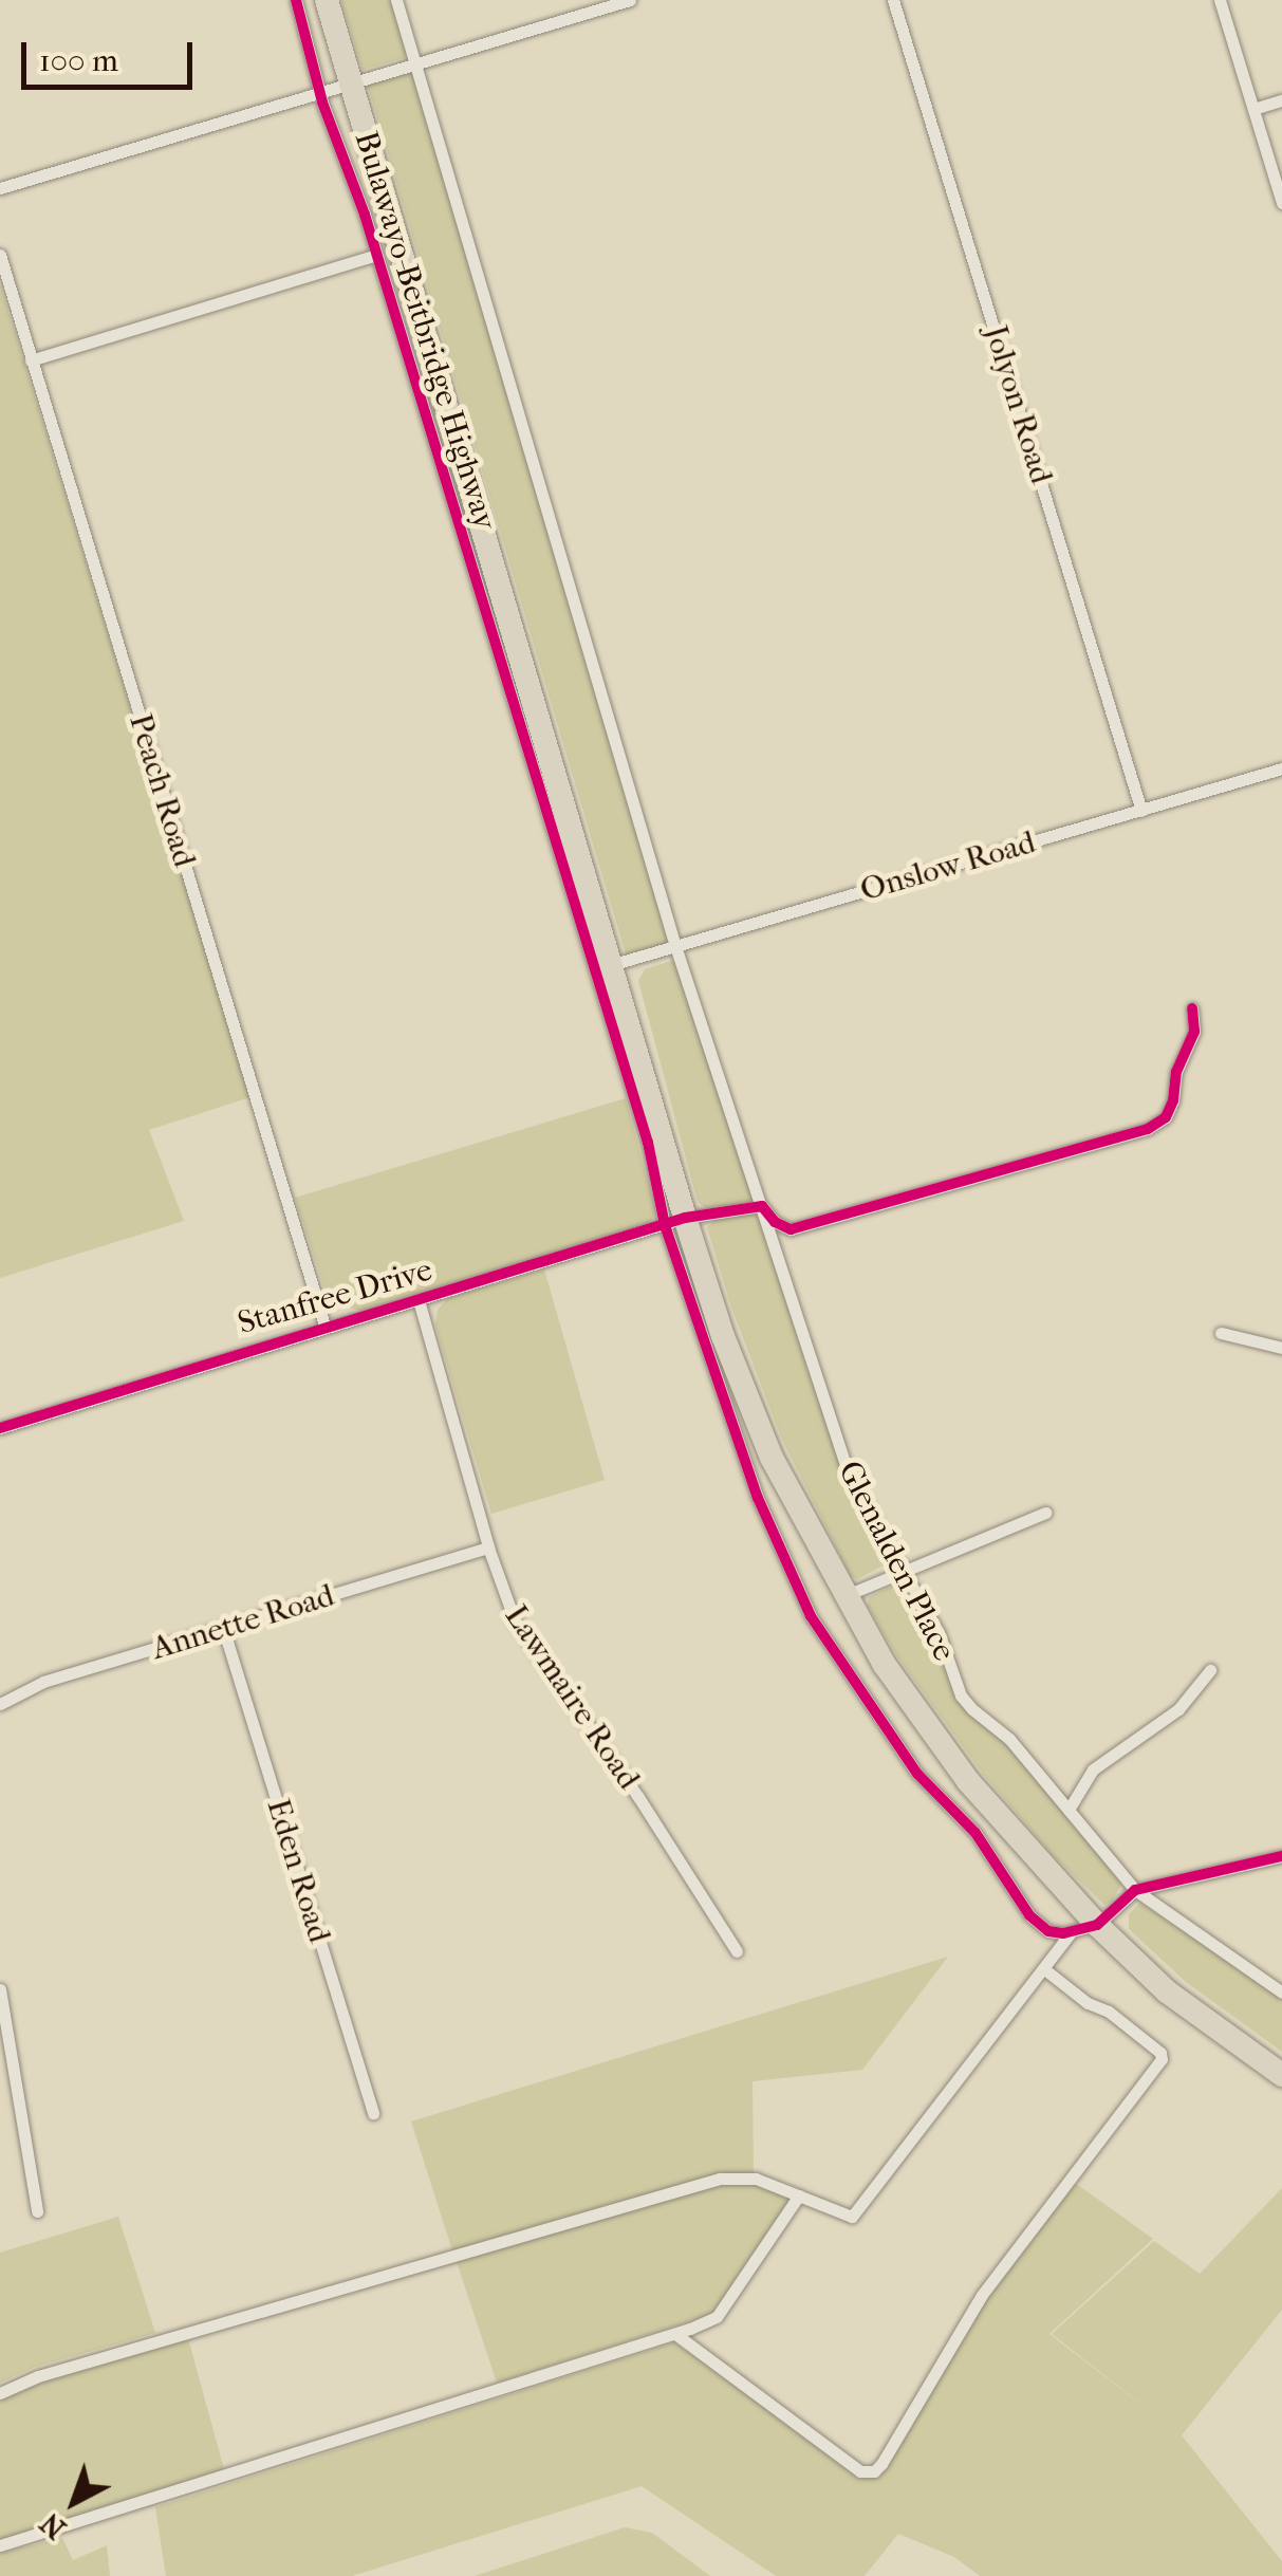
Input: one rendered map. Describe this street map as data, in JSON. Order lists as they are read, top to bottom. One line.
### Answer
{"streets":{"highway":["Bulawayo-Beitbridge Highway"],"street":["Jolyon Road","Peach Road","Onslow Road","Stanfree Drive","Glenalden Place","Annette Road","Lawmaire Road","Eden Road"]},"crossings":[["Bulawayo-Beitbridge Highway","Onslow Road"],["Bulawayo-Beitbridge Highway","Stanfree Drive"],["Jolyon Road","Onslow Road"],["Peach Road","Stanfree Drive"],["Onslow Road","Glenalden Place"],["Stanfree Drive","Glenalden Place"],["Stanfree Drive","Lawmaire Road"],["Annette Road","Lawmaire Road"],["Annette Road","Eden Road"]],"scale_bar":"100 m","north":"bottom left"}
